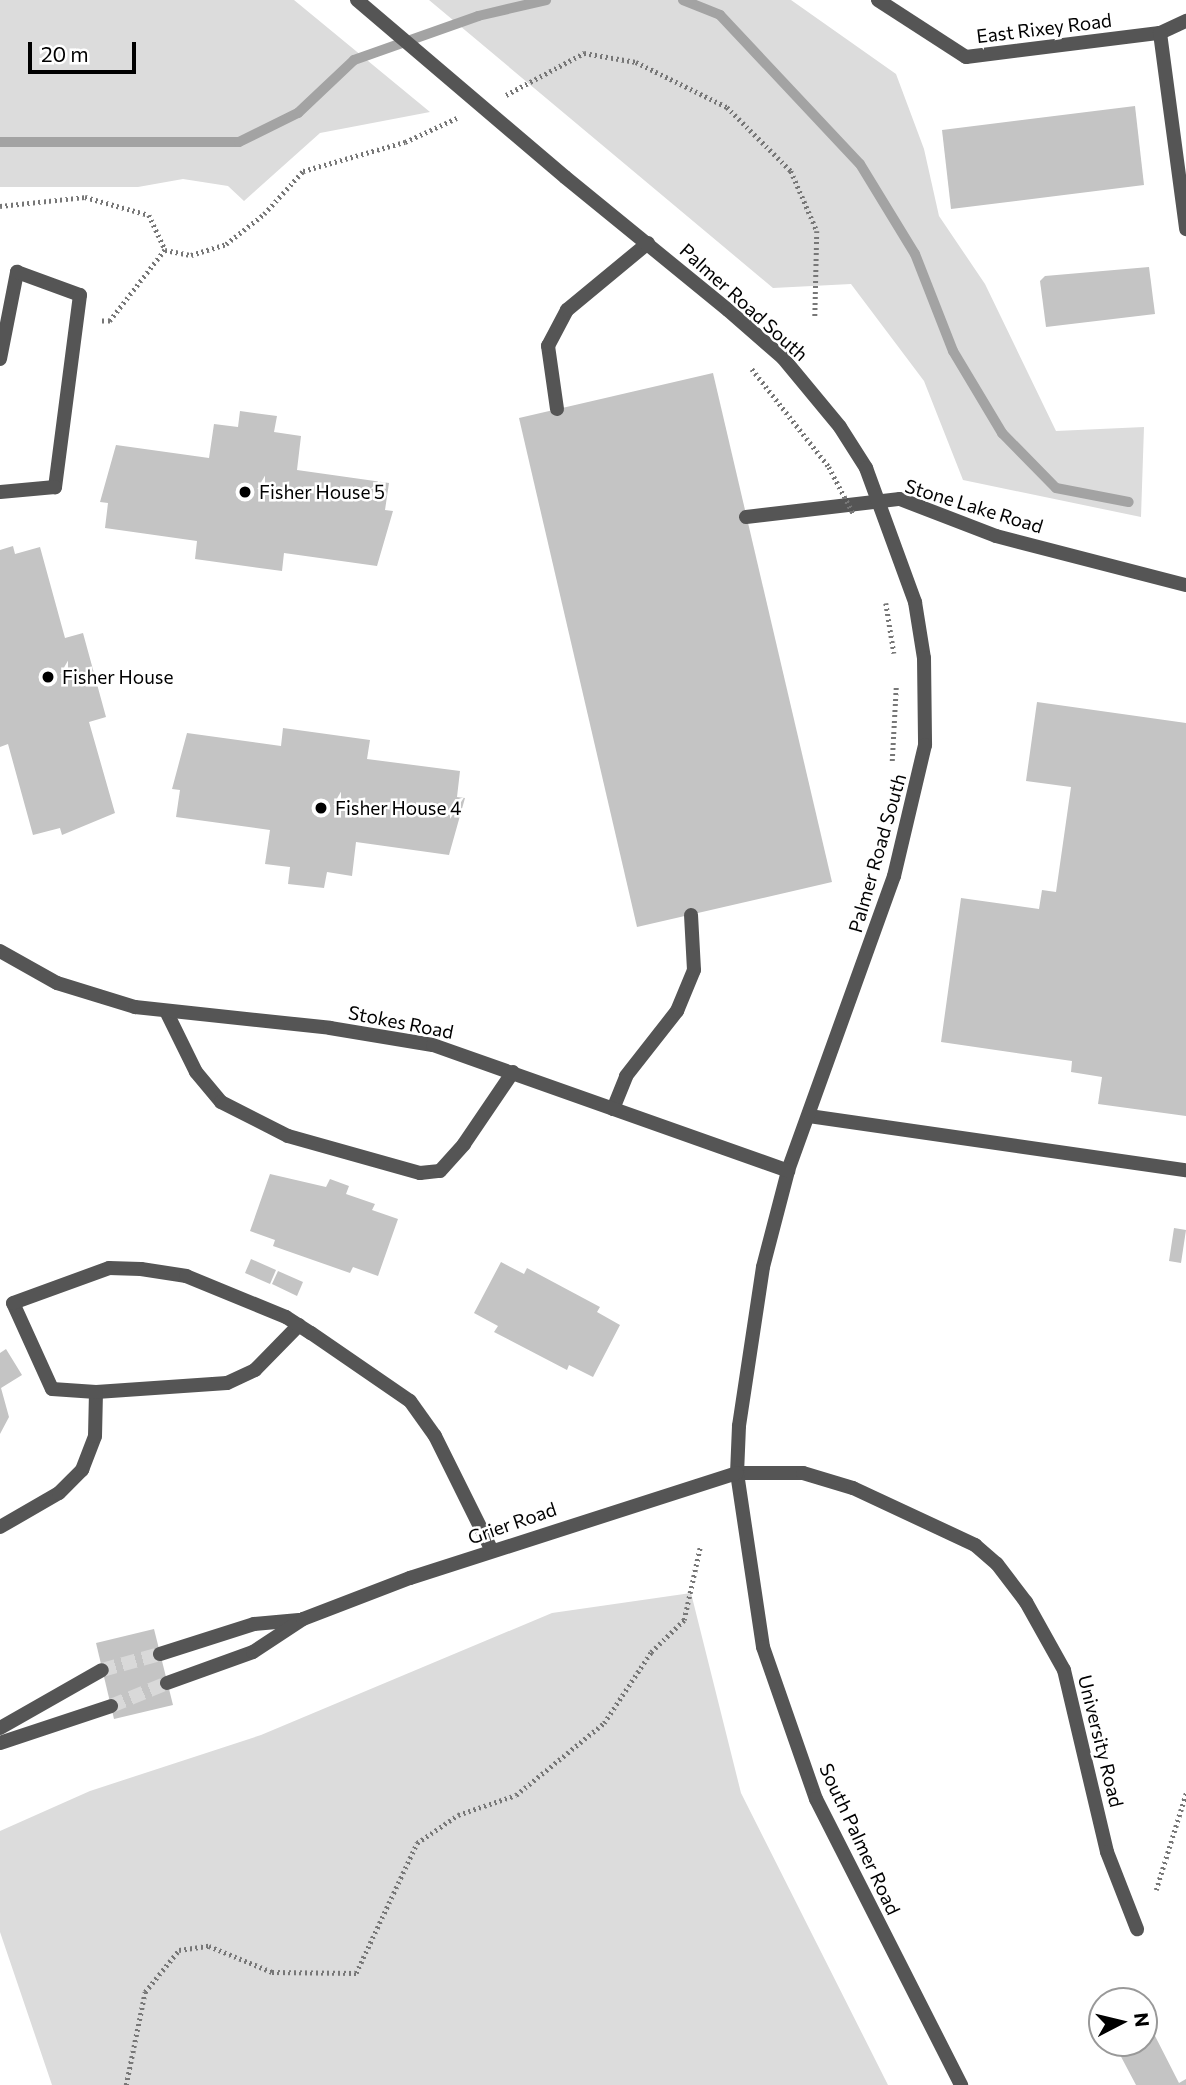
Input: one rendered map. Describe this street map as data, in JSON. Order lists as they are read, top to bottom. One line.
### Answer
{"streets":{"street":["East Rixey Road","Palmer Road South","Stone Lake Road","Stokes Road","Grier Road","University Road","South Palmer Road"]},"crossings":[["Palmer Road South","Stokes Road"],["Palmer Road South","Grier Road"],["Palmer Road South","University Road"],["Palmer Road South","South Palmer Road"],["Grier Road","University Road"],["Grier Road","South Palmer Road"],["University Road","South Palmer Road"]],"places":["Fisher House 5","Fisher House","Fisher House 4"],"scale_bar":"20 m","north":"right"}
